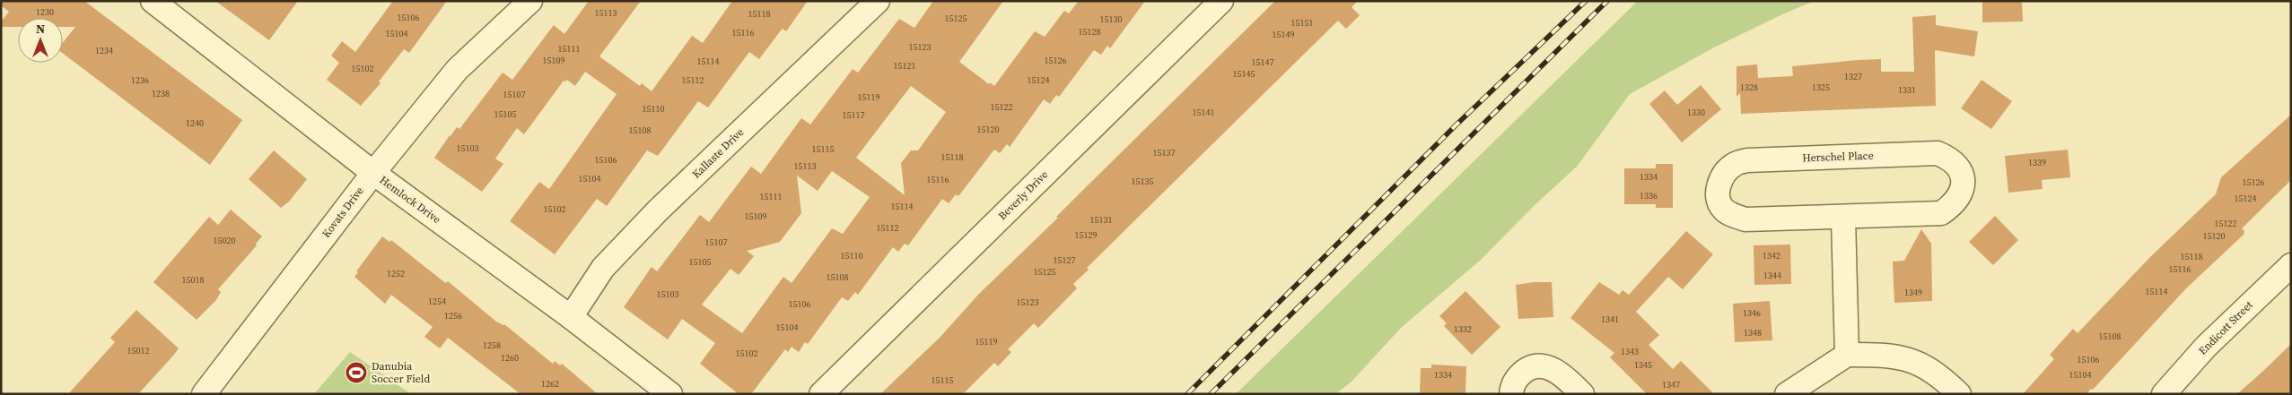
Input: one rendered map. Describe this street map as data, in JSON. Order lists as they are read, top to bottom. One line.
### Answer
{"streets":{"street":["Kallaste Drive","Herschel Place","Beverly Drive","Hemlock Drive","Kovats Drive","Endicott Street"]},"crossings":[["Kallaste Drive","Hemlock Drive"],["Hemlock Drive","Kovats Drive"]],"places":{"sports":["Danubia Soccer Field"]},"house_numbers":["1230","15113","15118","15106","15125","15130","15151","15128","15116","15104","15149","15123","15111","1234","15109","15126","15114","15147","15121","15102","15145","1327","1236","15112","15124","1328","1325","1331","1238","15107","15119","15122","15110","15141","1330","15105","15117","1240","15120","15108","15103","15115","15137","15118","15106","1339","15113","1334","15104","15116","15135","15126","1336","15111","15124","15114","15102","15109","15131","15122","15112","15129","15120","15020","15107","15110","1342","15118","15127","15105","15116","15125","1252","1344","15108","15018","15114","1349","15103","1254","15123","15106","1346","1256","1341","15104","1332","1348","15108","15119","1258","15012","1343","15102","1260","15106","1345","1334","15104","15115","1262","1347"],"north":"top"}
